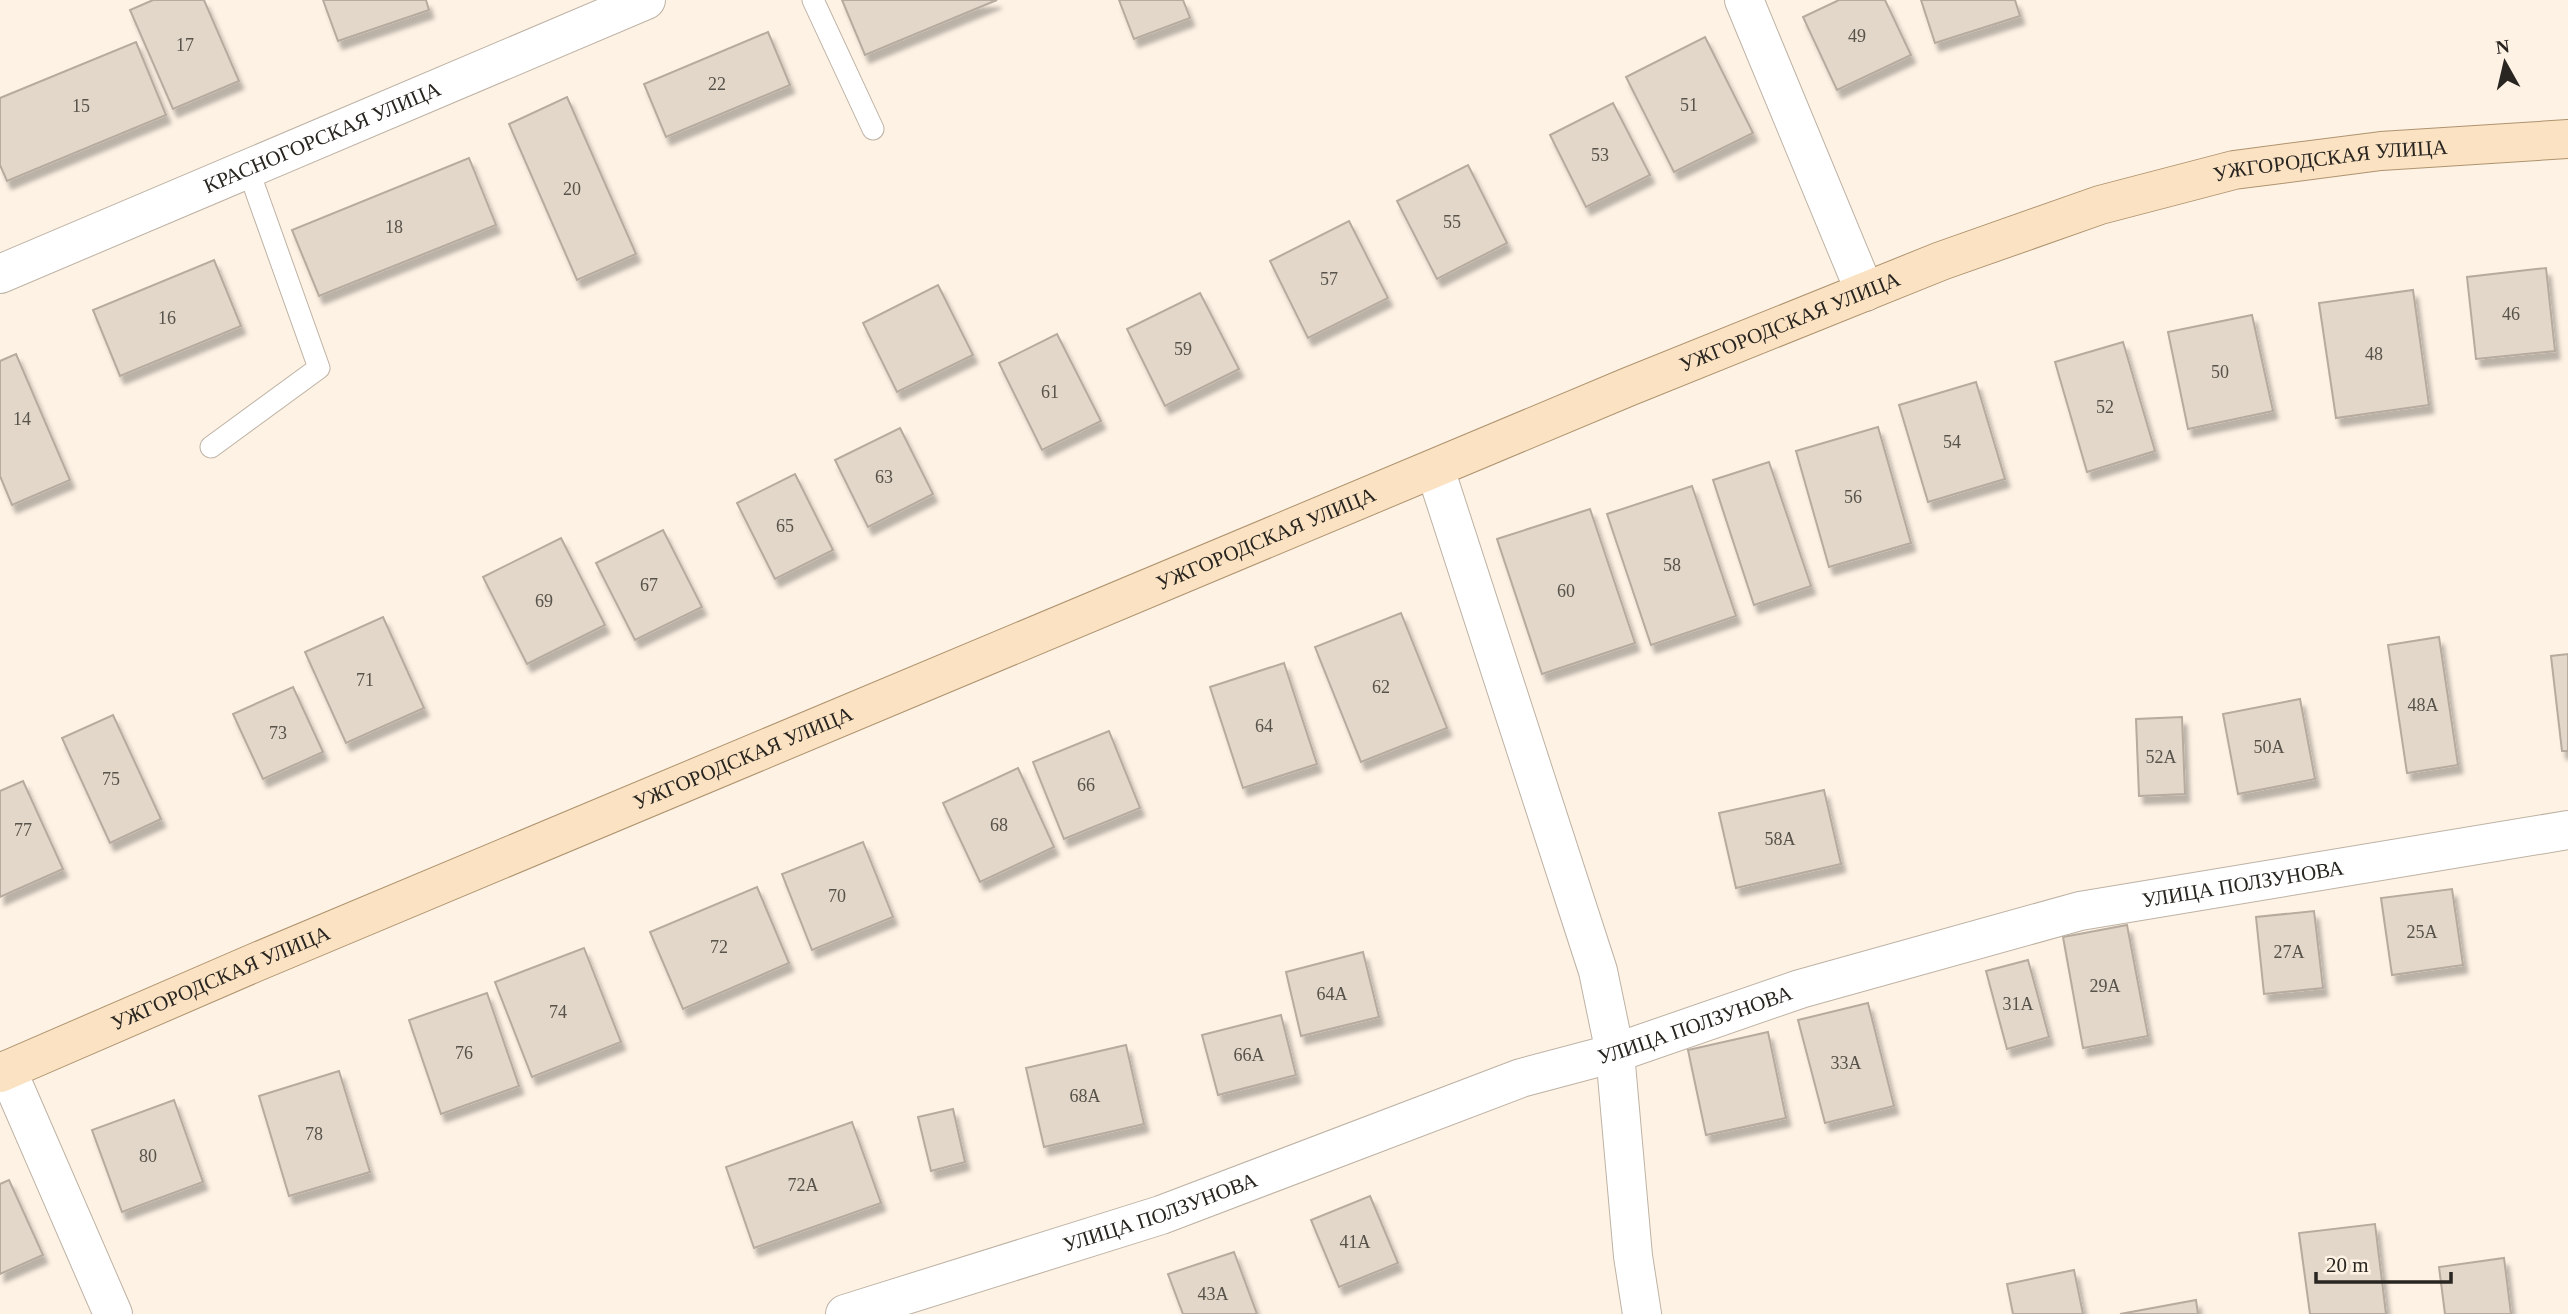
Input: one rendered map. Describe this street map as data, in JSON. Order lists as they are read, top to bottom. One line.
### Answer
{"streets":{"main road":["УЖГОРОДСКАЯ УЛИЦА"],"street":["КРАСНОГОРСКАЯ УЛИЦА","УЛИЦА ПОЛЗУНОВА"]},"house_numbers":["49","17","22","51","15","53","20","55","18","57","46","16","59","48","50","61","52","14","54","63","56","65","58","67","60","69","71","62","48А","64","73","50А","52А","75","66","68","77","58А","70","25А","72","27А","29А","64А","31А","74","76","66А","33А","68А","78","80","72А","41А","43А"],"scale_bar":"20 m","north":"top"}
